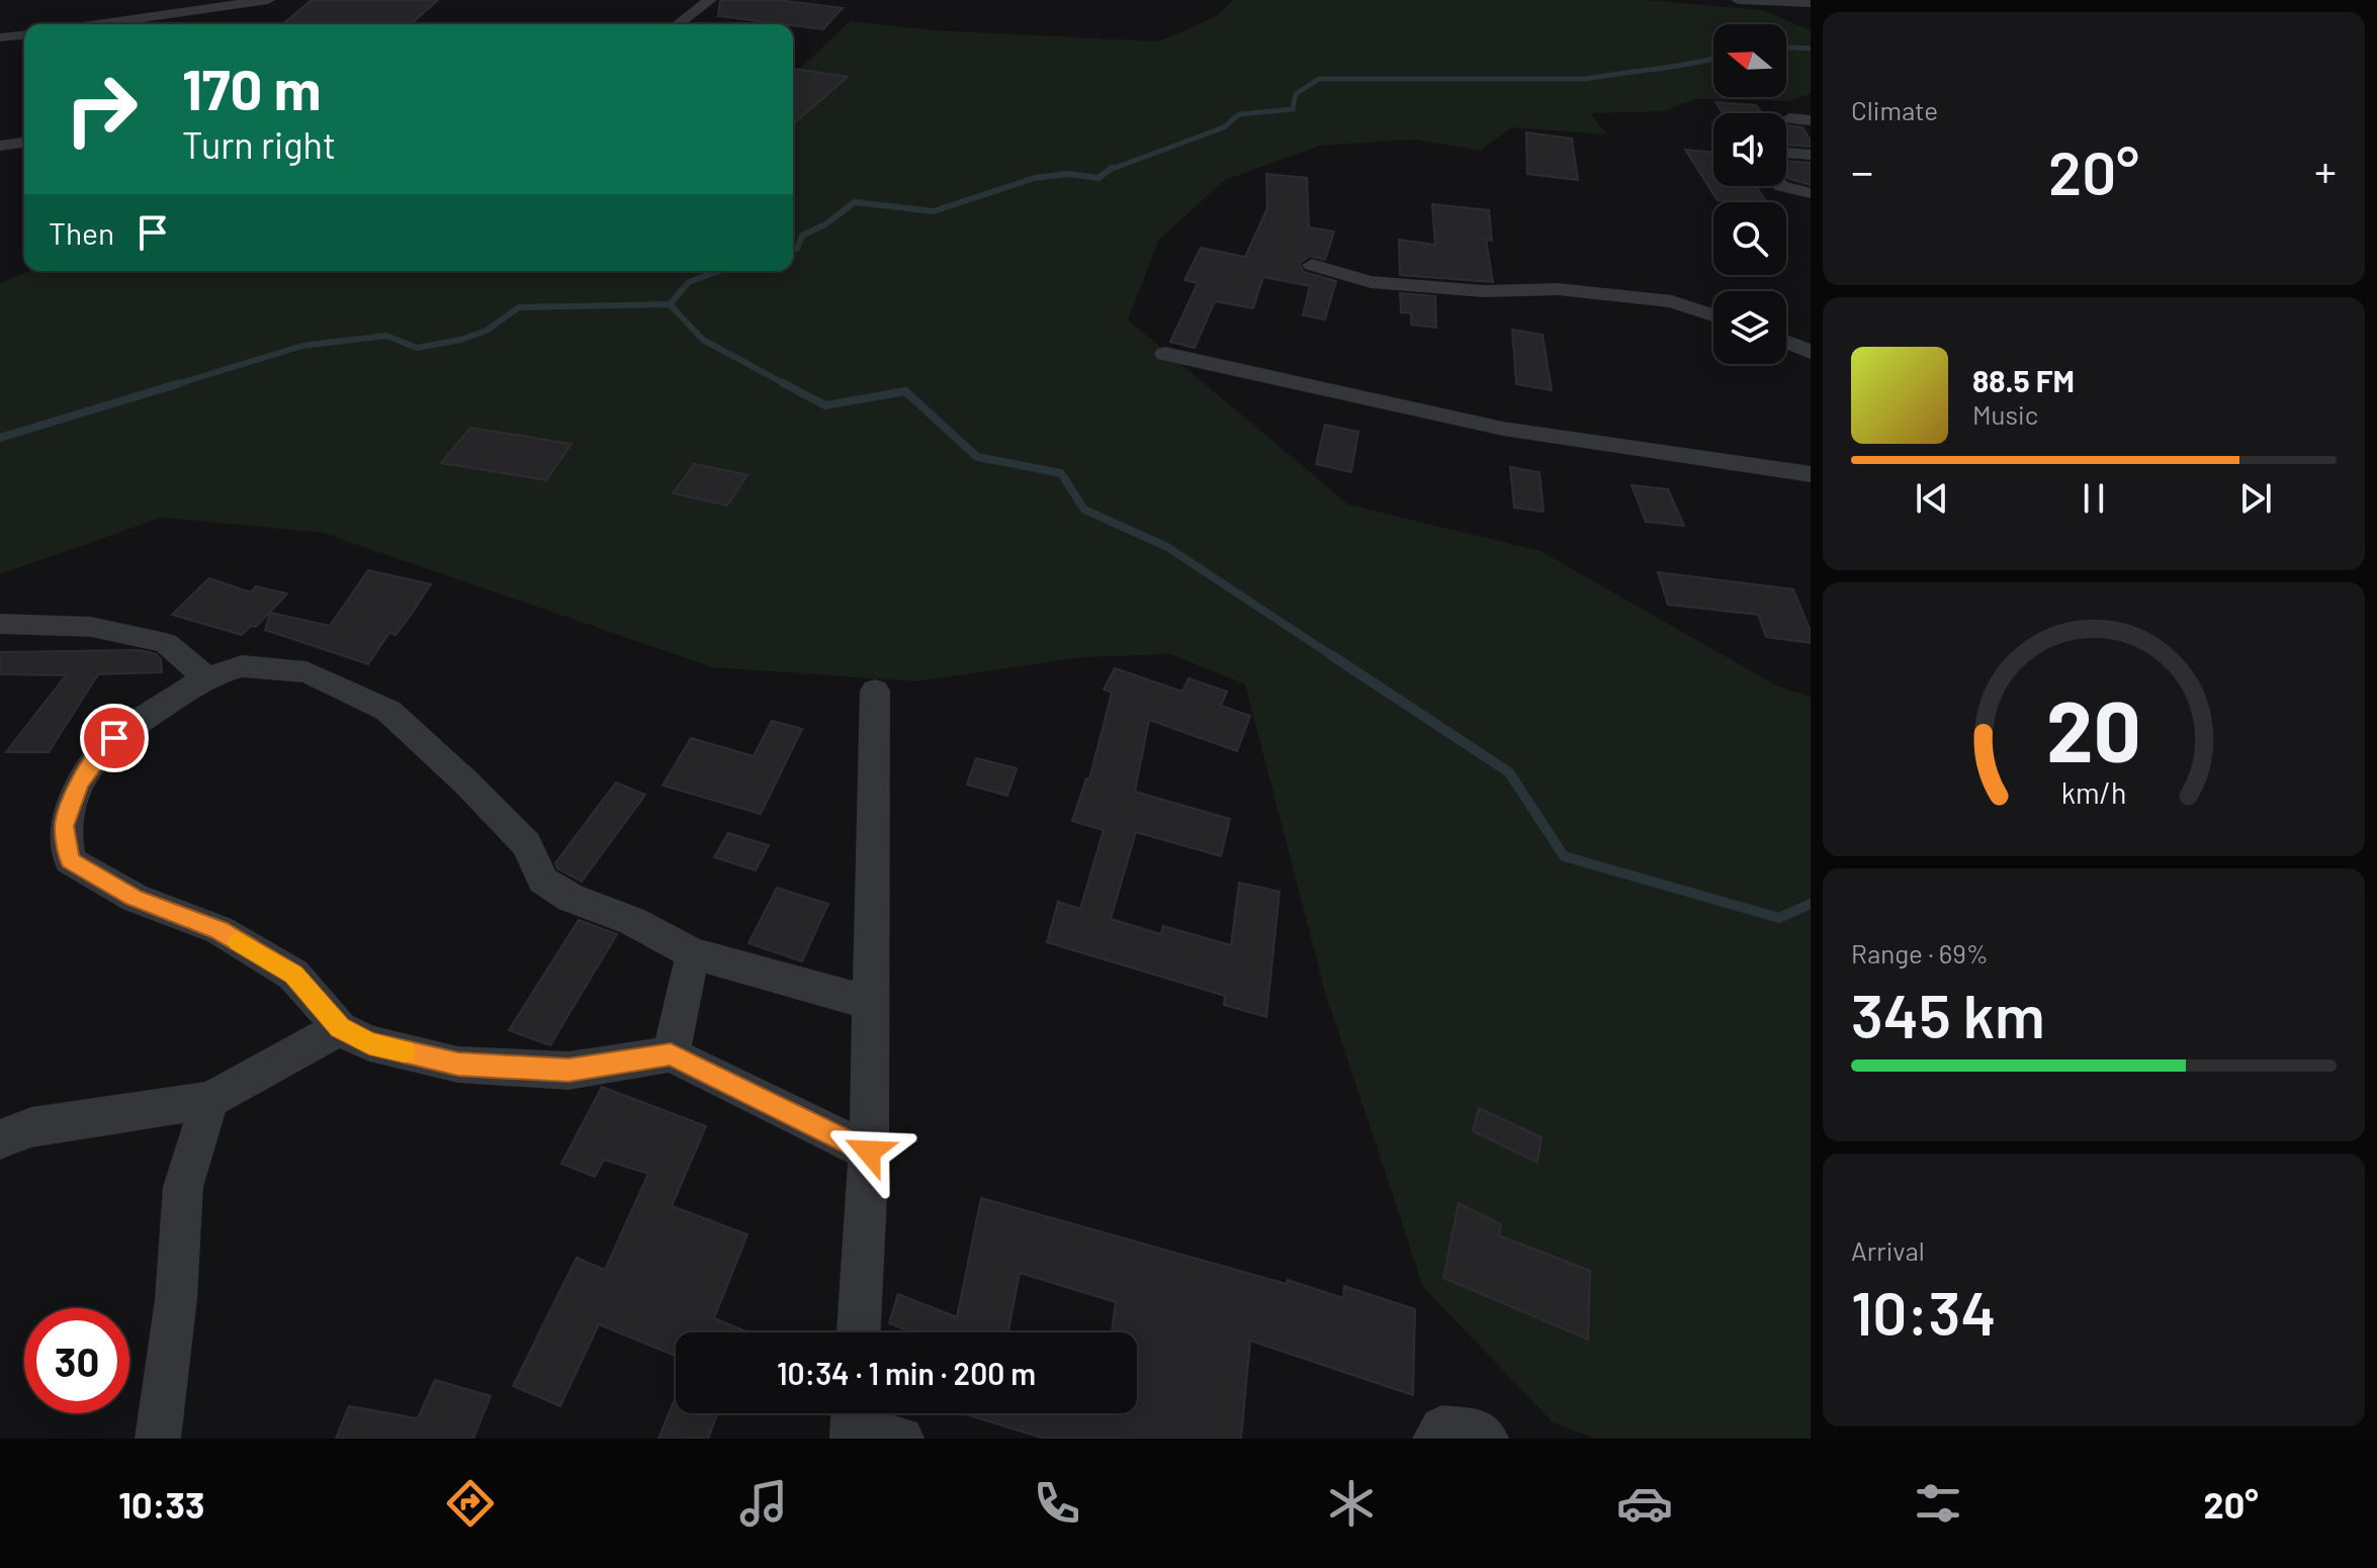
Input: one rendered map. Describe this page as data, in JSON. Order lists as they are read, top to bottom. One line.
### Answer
{"north":"left","page":{"tile":["Climate",["Range · 69%","345 km"],["Arrival","10:34"]],"turn":["170 m","Turn right"],"heat":["−","20°","+"],"then":"Then","song":["88.5 FM","Music"],"limit":"30","trip":"10:34 · 1 min · 200 m","tabs":["10:33","20°"],"gauge":["20","km/h"]}}
